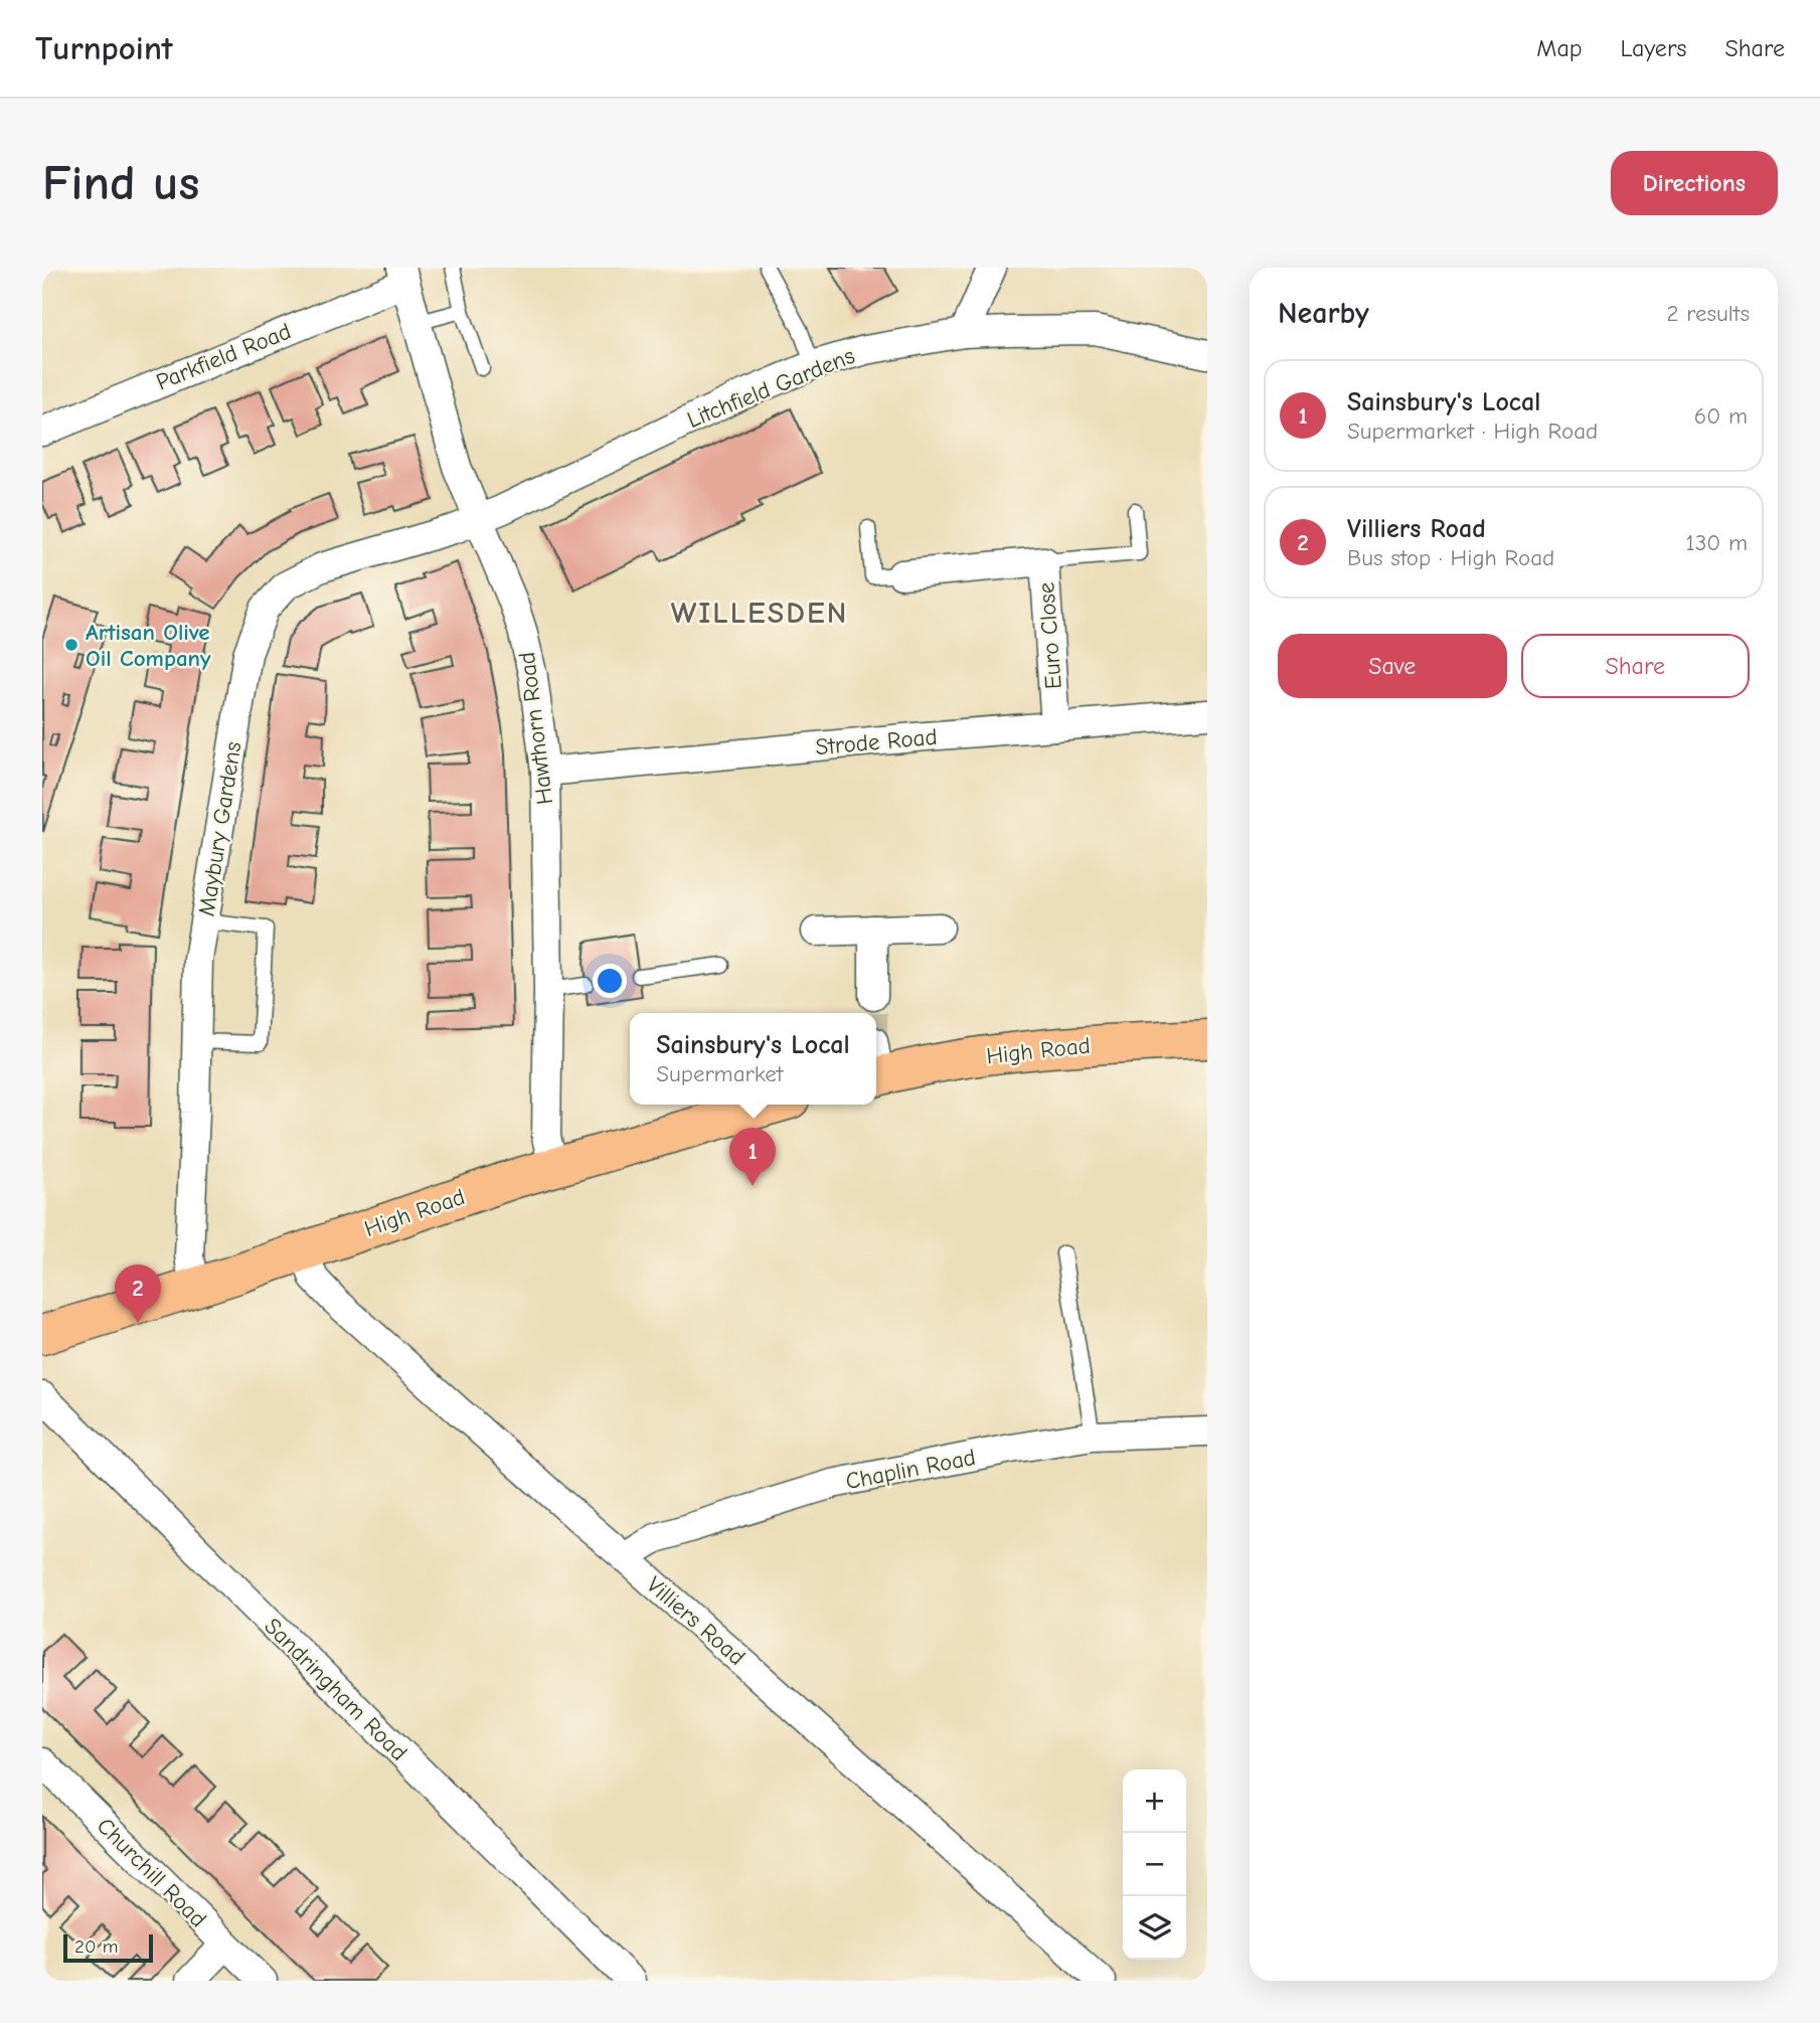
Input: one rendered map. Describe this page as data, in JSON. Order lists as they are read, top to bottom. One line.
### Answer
{"streets":{"main road":["High Road"],"street":["Parkfield Road","Litchfield Gardens","Euro Close","Hawthorn Road","Strode Road","Maybury Gardens","Chaplin Road","Villiers Road","Sandringham Road","Churchill Road"]},"crossings":[["Parkfield Road","Hawthorn Road"],["Litchfield Gardens","Hawthorn Road"],["Litchfield Gardens","Maybury Gardens"],["Euro Close","Strode Road"],["Hawthorn Road","Strode Road"],["Hawthorn Road","Maybury Gardens"],["Hawthorn Road","High Road"],["Maybury Gardens","High Road"],["High Road","Villiers Road"],["Chaplin Road","Villiers Road"]],"districts":["WILLESDEN"],"places":["Artisan Olive Oil Company"],"scale_bar":"20 m","page":{"header":"Turnpoint","nav":["Map","Layers","Share"],"buttons":["Directions",["Save","Share"]],"title":"Find us","heading":["Nearby","2 results"],"list":[{"mark":"1","name":"Sainsbury's Local","note":"Supermarket · High Road","value":"60 m"},{"mark":"2","name":"Villiers Road","note":"Bus stop · High Road","value":"130 m"}],"popup":["Sainsbury's Local","Supermarket"],"pins":["1","2"],"map_buttons":["+","−"],"scale":"20 m"}}
